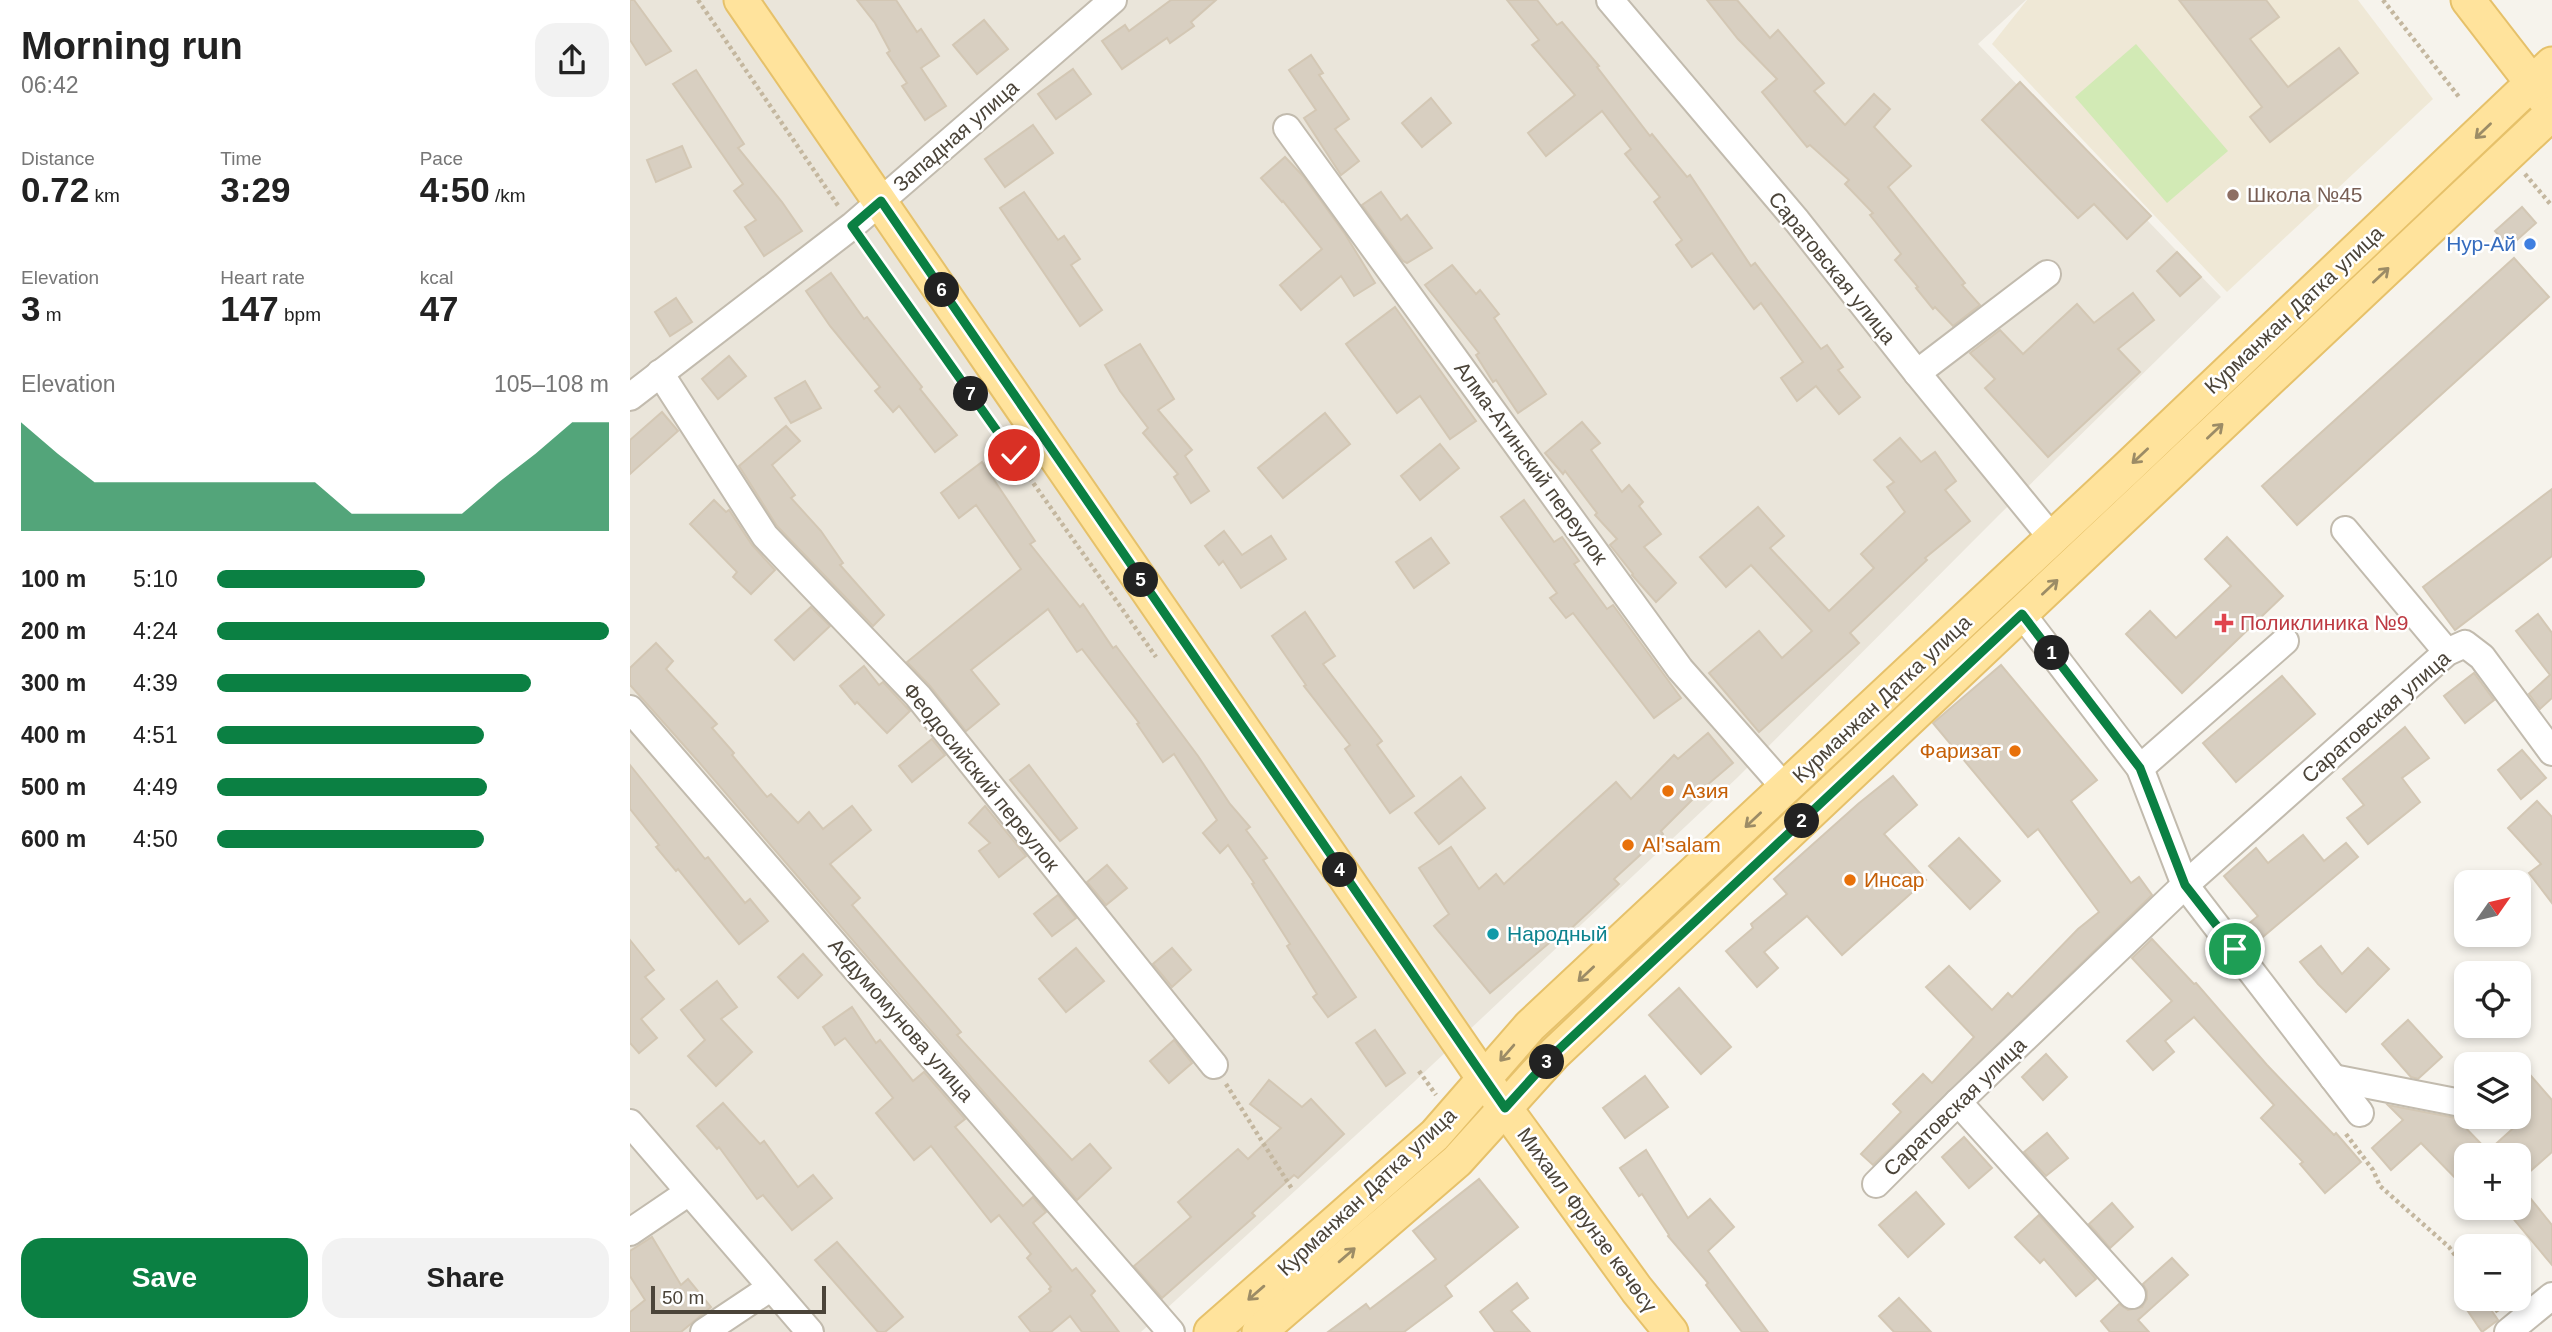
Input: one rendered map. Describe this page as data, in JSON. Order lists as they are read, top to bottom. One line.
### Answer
{"streets":{"main road":["Курманжан Датка улица","Михаил Фрунзе көчөсү"],"street":["Западная улица","Саратовская улица","Алма-Атинский переулок","Феодосийский переулок","Абдумомунова улица"]},"crossings":[["Западная улица","Феодосийский переулок"],["Западная улица","Михаил Фрунзе көчөсү"],["Саратовская улица","Курманжан Датка улица"],["Курманжан Датка улица","Алма-Атинский переулок"],["Курманжан Датка улица","Михаил Фрунзе көчөсү"]],"places":{"other":["Школа №45","Нур-Ай","Фаризат","Азия","Al'salam","Инсар","Народный"],"health":["Поликлиника №9"]},"scale_bar":"50 m","north":"top right","page":{"heading":["Morning run","06:42"],"stats":[["Distance","0.72 km"],["Time","3:29"],["Pace","4:50 /km"],["Elevation","3 m"],["Heart rate","147 bpm"],["kcal","47"]],"pins":["6","7","5","1","2","4","3"],"chart":["Elevation","105–108 m"],"list":[{"name":"100 m","note":"5:10"},{"name":"200 m","note":"4:24"},{"name":"300 m","note":"4:39"},{"name":"400 m","note":"4:51"},{"name":"500 m","note":"4:49"},{"name":"600 m","note":"4:50"}],"map_buttons":["+","−"],"buttons":["Save","Share"],"scale":"50 m"}}
